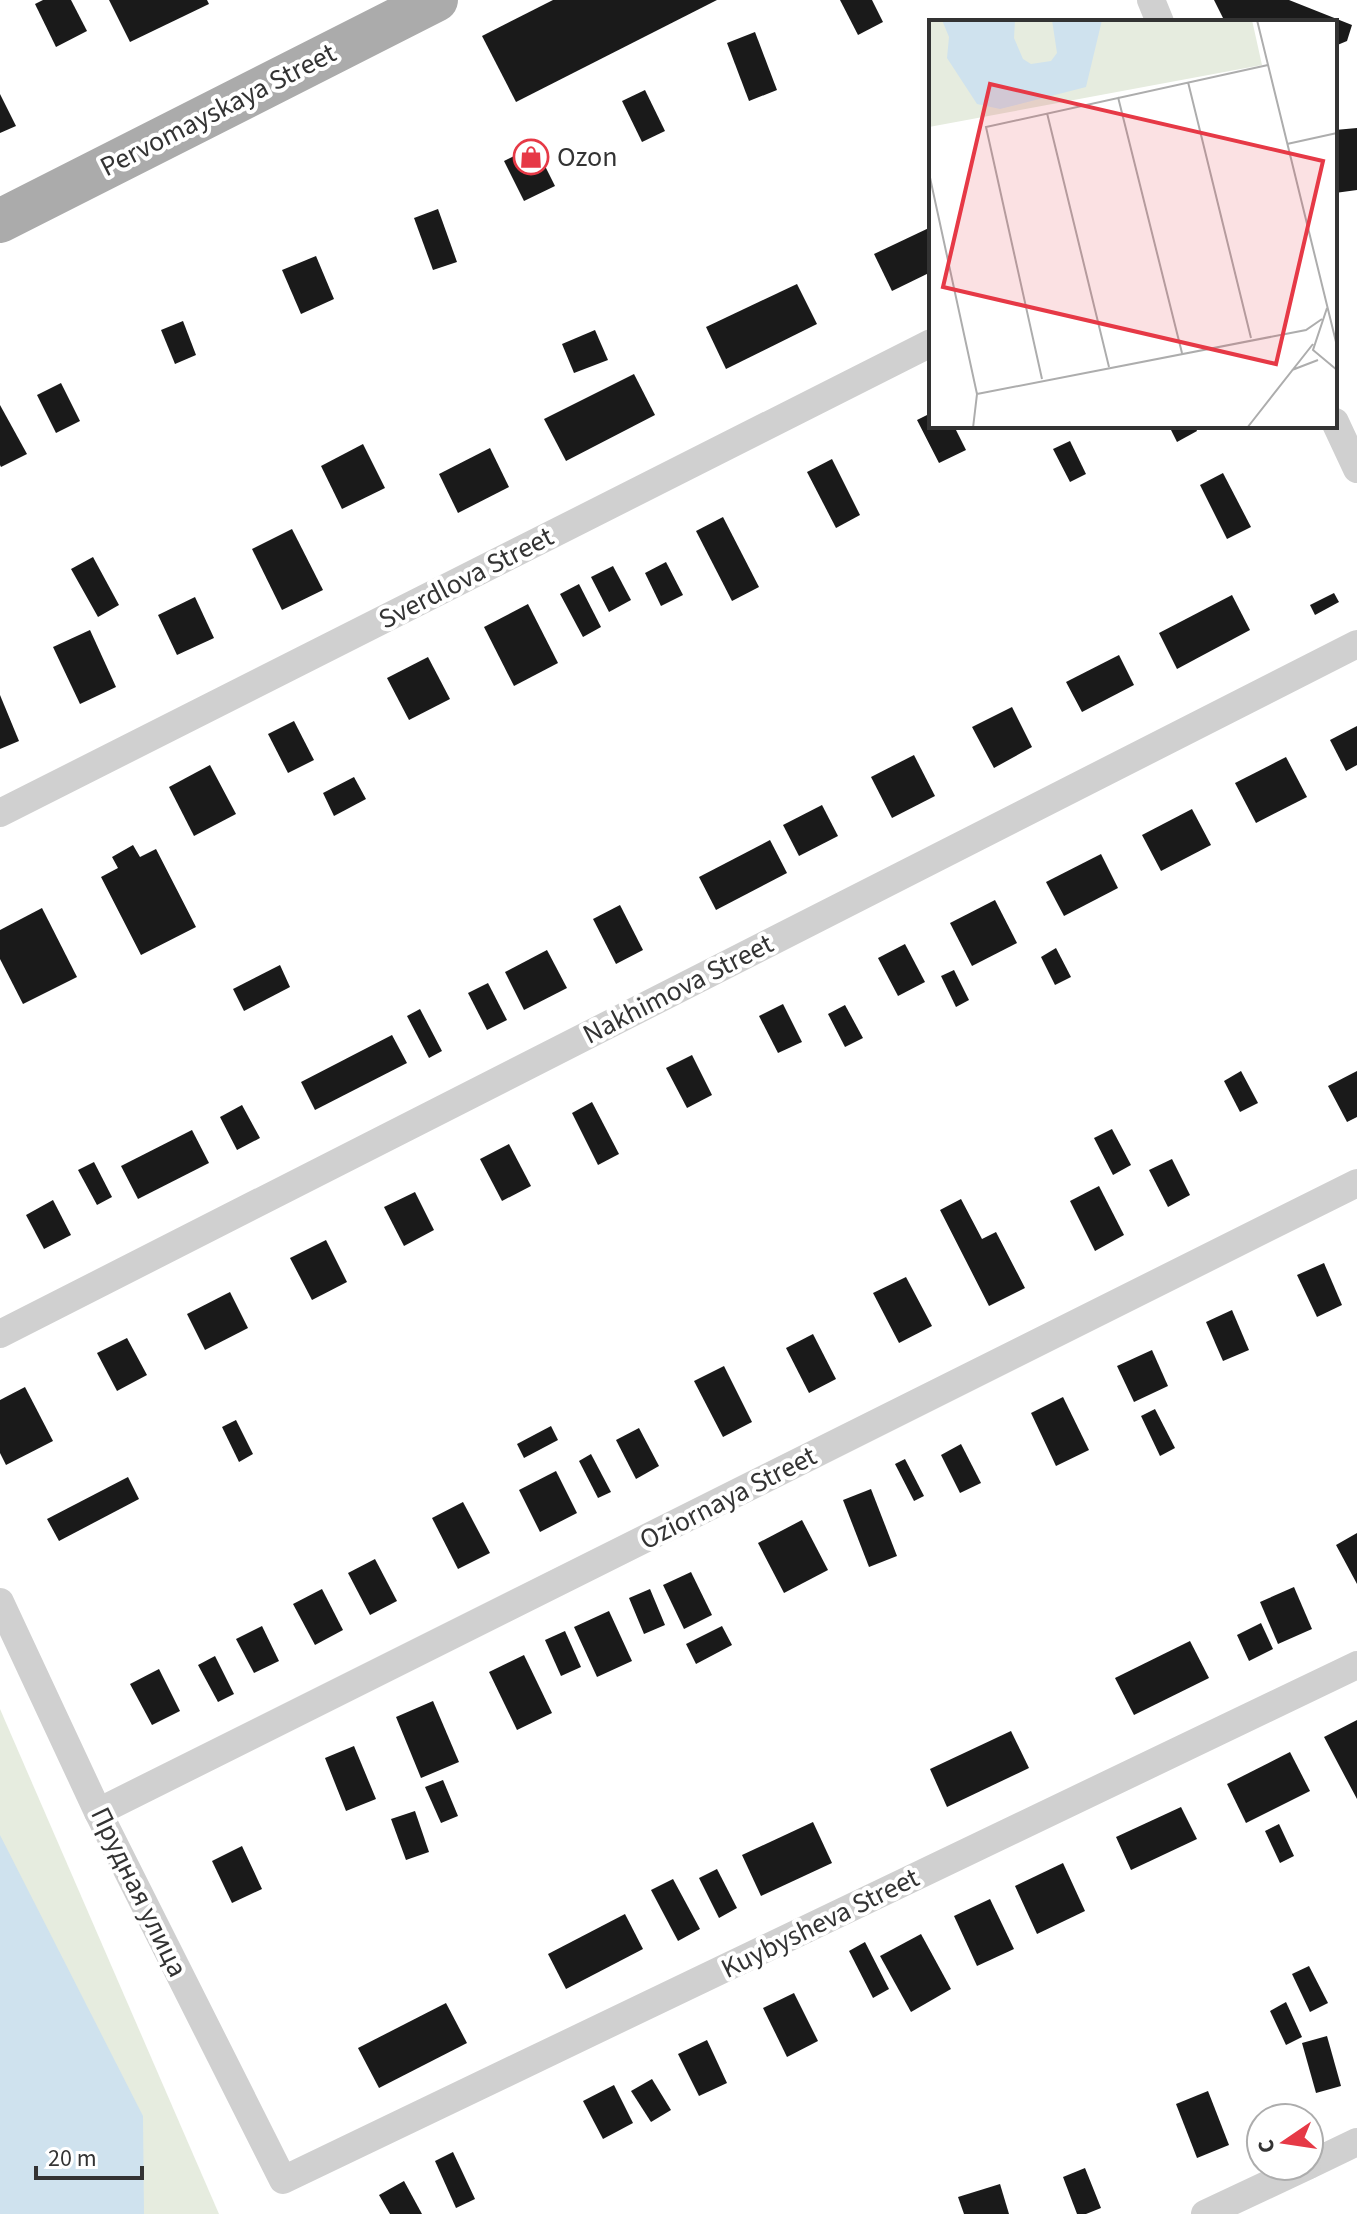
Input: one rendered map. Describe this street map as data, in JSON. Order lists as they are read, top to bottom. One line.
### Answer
{"streets":{"main road":["Pervomayskaya Street"],"street":["Sverdlova Street","Nakhimova Street","Oziornaya Street","Прудная улица","Kuybysheva Street"]},"crossings":[["Oziornaya Street","Прудная улица"],["Прудная улица","Kuybysheva Street"]],"places":{"shop":["Ozon"]},"scale_bar":"20 m","north":"left"}
